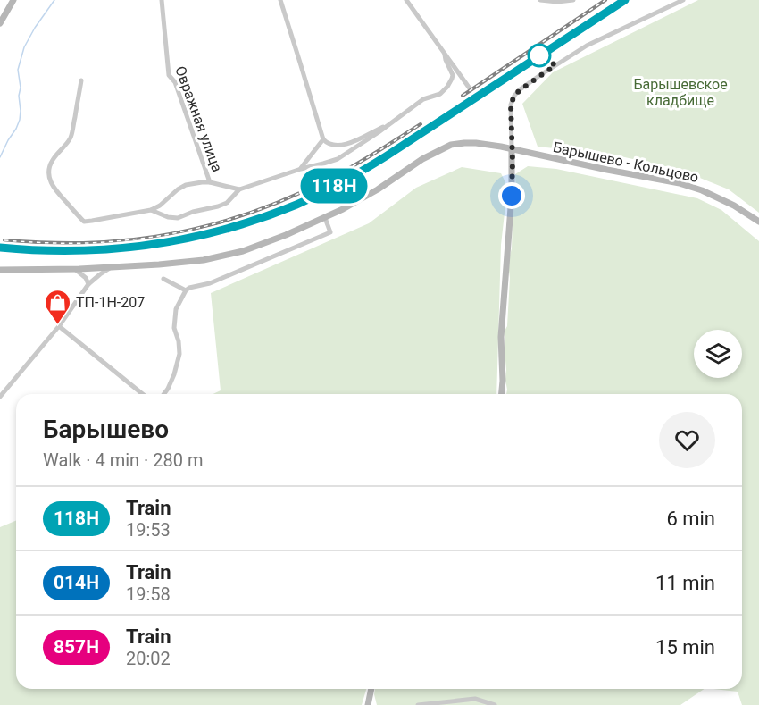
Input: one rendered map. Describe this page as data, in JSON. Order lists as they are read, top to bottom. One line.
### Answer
{"streets":{"main road":["Барышево - Кольцово"],"street":["Овражная улица"]},"parks":["Барышевское кладбище"],"places":{"shop":["ТП-1Н-207"]},"page":{"on_map":"118Н","heading":["Барышево","Walk · 4 min · 280 m"],"list":[{"mark":"118Н","name":"Train","note":"19:53","value":"6 min"},{"mark":"014Н","name":"Train","note":"19:58","value":"11 min"},{"mark":"857Н","name":"Train","note":"20:02","value":"15 min"}]}}
